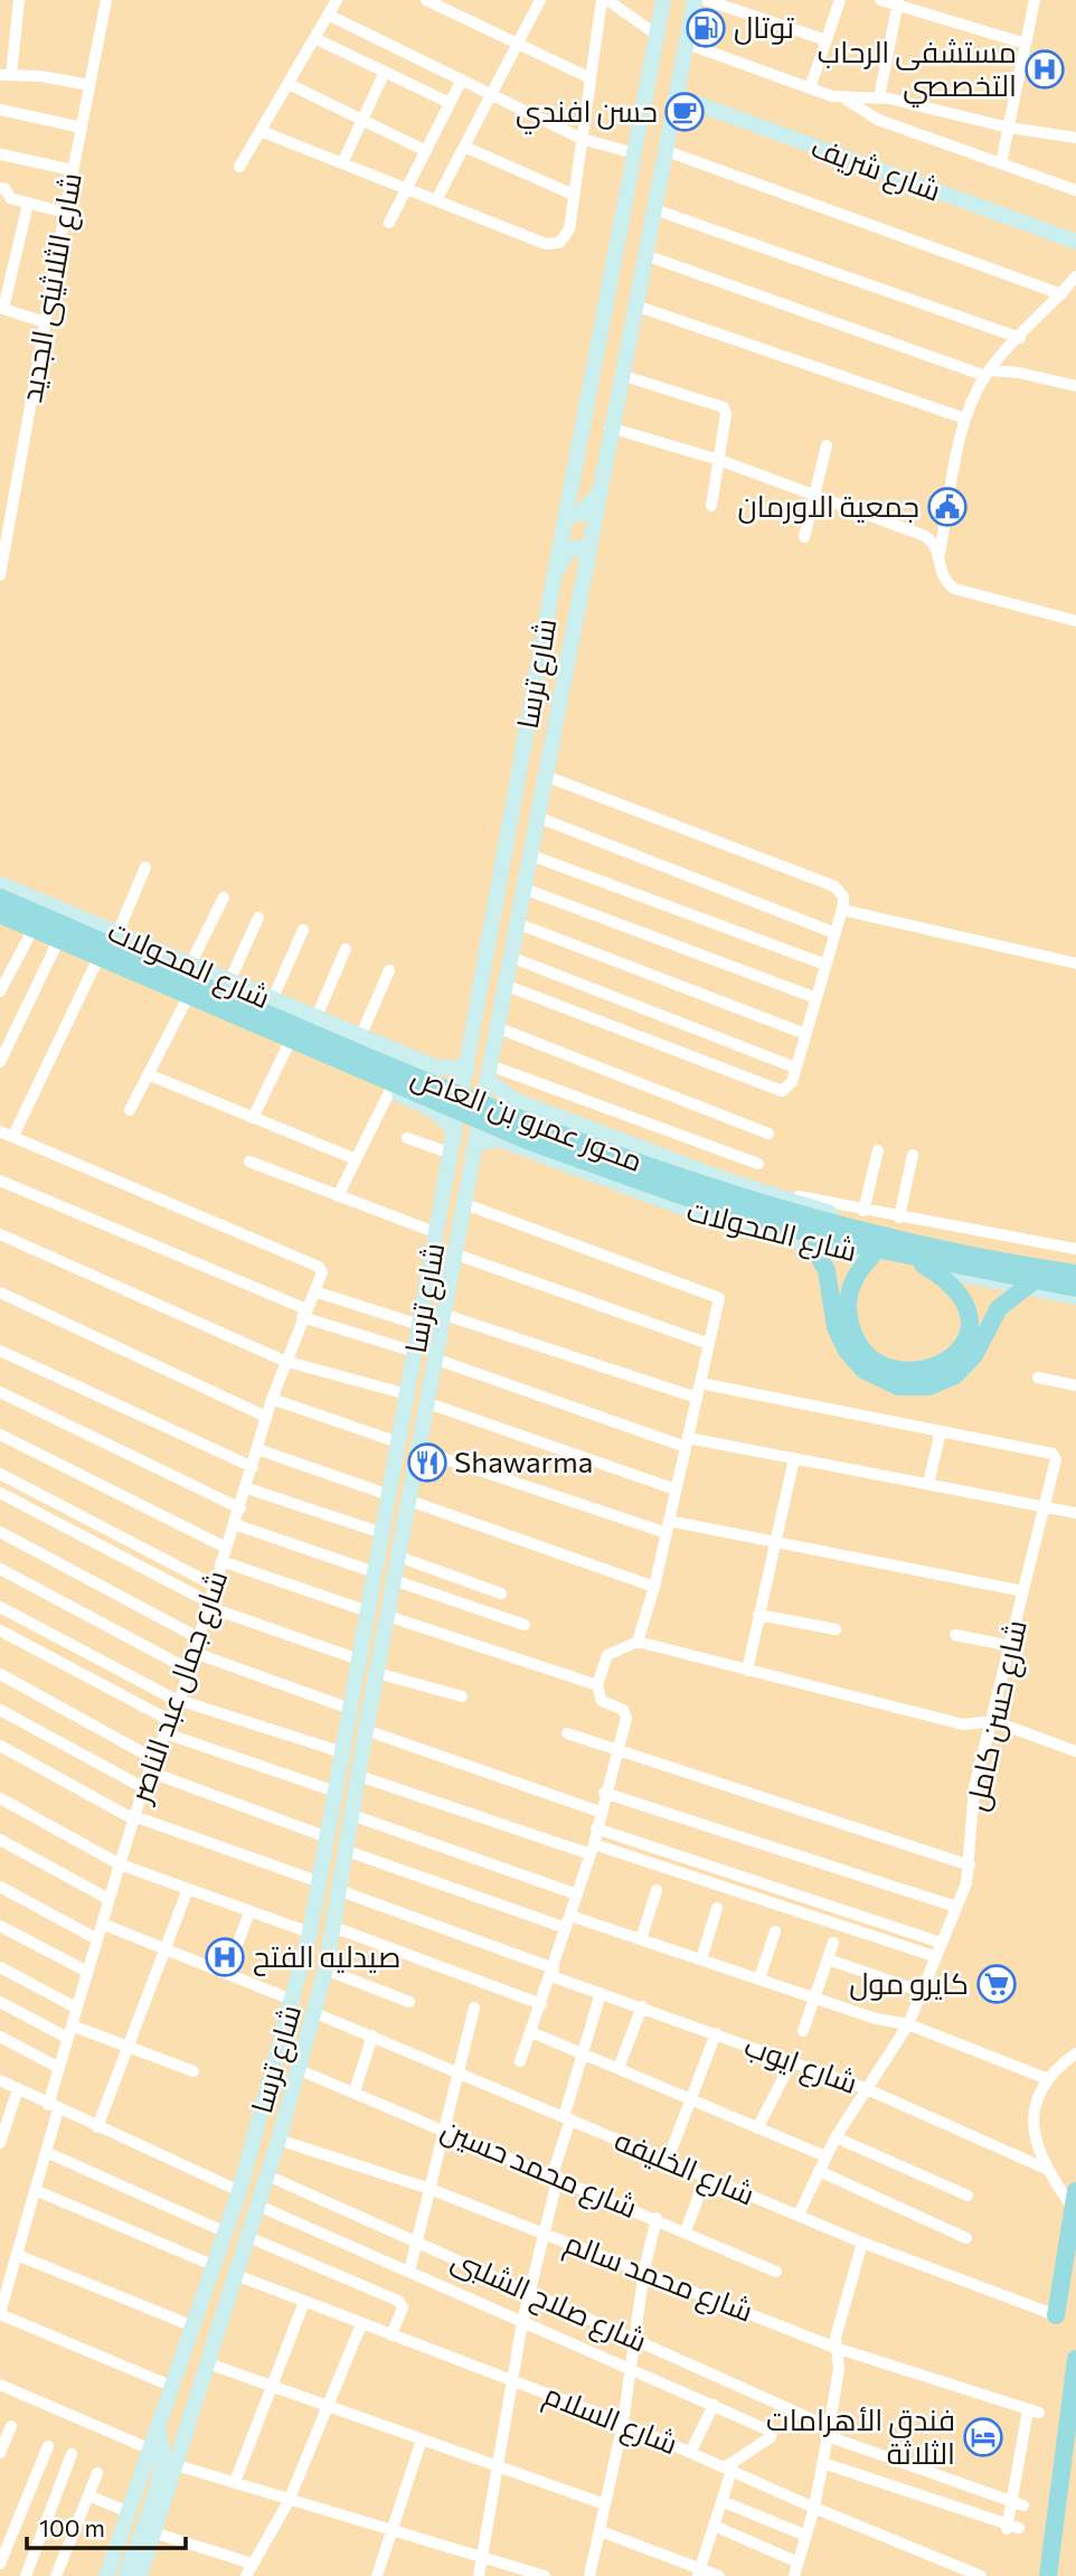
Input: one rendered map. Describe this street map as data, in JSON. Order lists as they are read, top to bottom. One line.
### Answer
{"streets":{"main road":["شارع شريف","شارع ترسا","شارع المحولات","محور عمرو بن العاص"],"street":["شارع الثلاثينى الجديد","شارع جمال عبد الناصر","شارع حسن كامل","شارع ايوب","شارع الخليفه","شارع محمد حسين","شارع محمد سالم","شارع صلاح الشلبى","شارع السلام"]},"crossings":[["شارع شريف","شارع ترسا"],["شارع ترسا","شارع المحولات"],["شارع ترسا","شارع ايوب"],["شارع ترسا","شارع الخليفه"],["شارع ترسا","شارع محمد حسين"],["شارع ترسا","شارع محمد سالم"],["شارع ترسا","شارع صلاح الشلبى"],["شارع ترسا","شارع السلام"],["شارع المحولات","محور عمرو بن العاص"],["شارع حسن كامل","شارع ايوب"],["شارع حسن كامل","شارع الخليفه"],["شارع محمد سالم","شارع صلاح الشلبى"]],"places":{"fuel station":["توتال"],"hospital":["مستشفى الرحاب التخصصي","صيدليه الفتح"],"cafe":["حسن افندي"],"public building":["جمعية الاورمان"],"restaurant":["Shawarma"],"supermarket":["كايرو مول"],"hotel":["فندق الأهرامات الثلاثة"]},"scale_bar":"100 m"}
